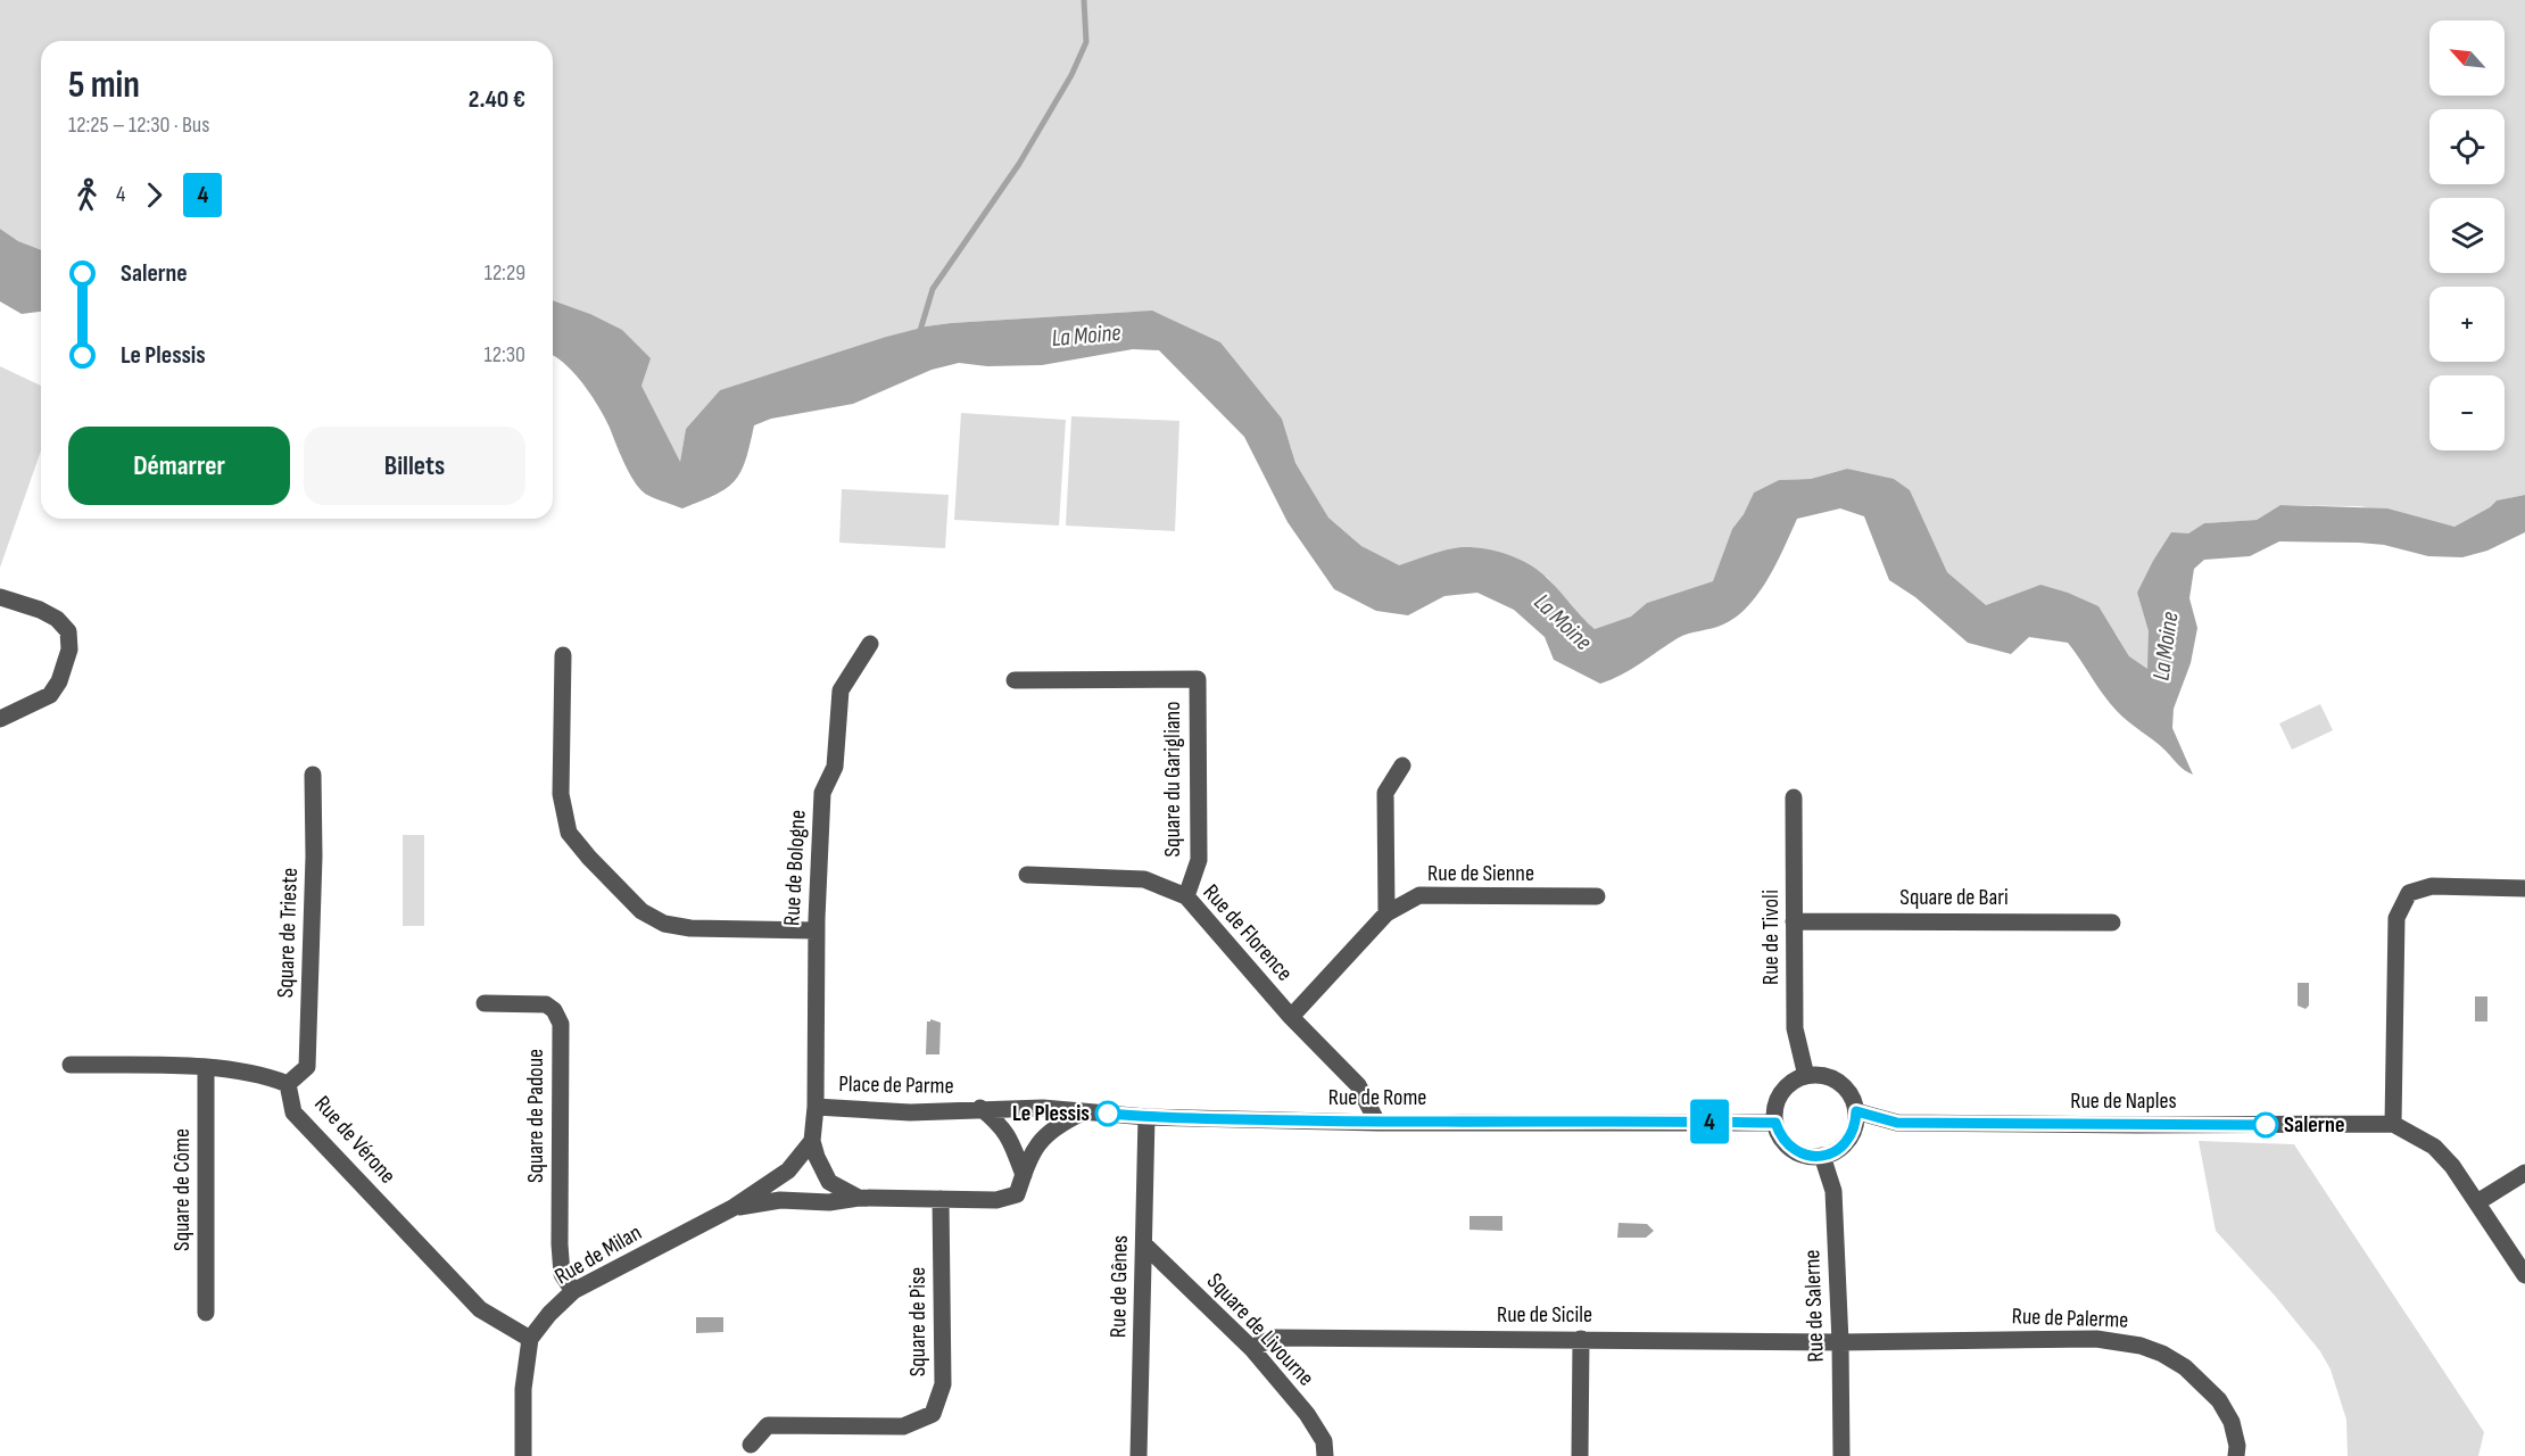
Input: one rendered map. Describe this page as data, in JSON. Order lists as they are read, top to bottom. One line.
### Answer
{"streets":{"street":["Square du Garigliano","Rue de Bologne","Rue de Sienne","Square de Bari","Square de Trieste","Rue de Florence","Rue de Tivoli","Place de Parme","Rue de Rome","Rue de Naples","Square de Padoue","Rue de Vérone","Square de Côme","Rue de Milan","Rue de Gênes","Rue de Salerne","Rue de Sicile","Rue de Palerme","Square de Pise","Square de Livourne"]},"crossings":[["Square du Garigliano","Rue de Florence"],["Rue de Bologne","Place de Parme"],["Rue de Sienne","Rue de Florence"],["Square de Bari","Rue de Tivoli"],["Square de Trieste","Rue de Vérone"],["Rue de Florence","Rue de Rome"],["Rue de Tivoli","Rue de Rome"],["Rue de Tivoli","Rue de Naples"],["Rue de Tivoli","Rue de Salerne"],["Place de Parme","Rue de Rome"],["Place de Parme","Rue de Milan"],["Place de Parme","Square de Pise"],["Rue de Rome","Rue de Naples"],["Rue de Rome","Rue de Gênes"],["Rue de Rome","Rue de Salerne"],["Rue de Naples","Rue de Salerne"],["Square de Padoue","Rue de Milan"],["Rue de Vérone","Square de Côme"],["Rue de Vérone","Rue de Milan"],["Rue de Gênes","Square de Livourne"],["Rue de Salerne","Rue de Sicile"],["Rue de Salerne","Rue de Palerme"],["Rue de Sicile","Rue de Palerme"],["Rue de Sicile","Square de Livourne"]],"water":["La Moine"],"places":["Le Plessis","Salerne"],"lines":["bus line 4"],"north":"top left","page":{"on_map":"4","map_buttons":["+","−"],"heading":["5 min","12:25 – 12:30 · Bus","2.40 €"],"legs":["4","4"],"list":[{"name":"Salerne","value":"12:29"},{"name":"Le Plessis","value":"12:30"}],"buttons":["Démarrer","Billets"]}}
